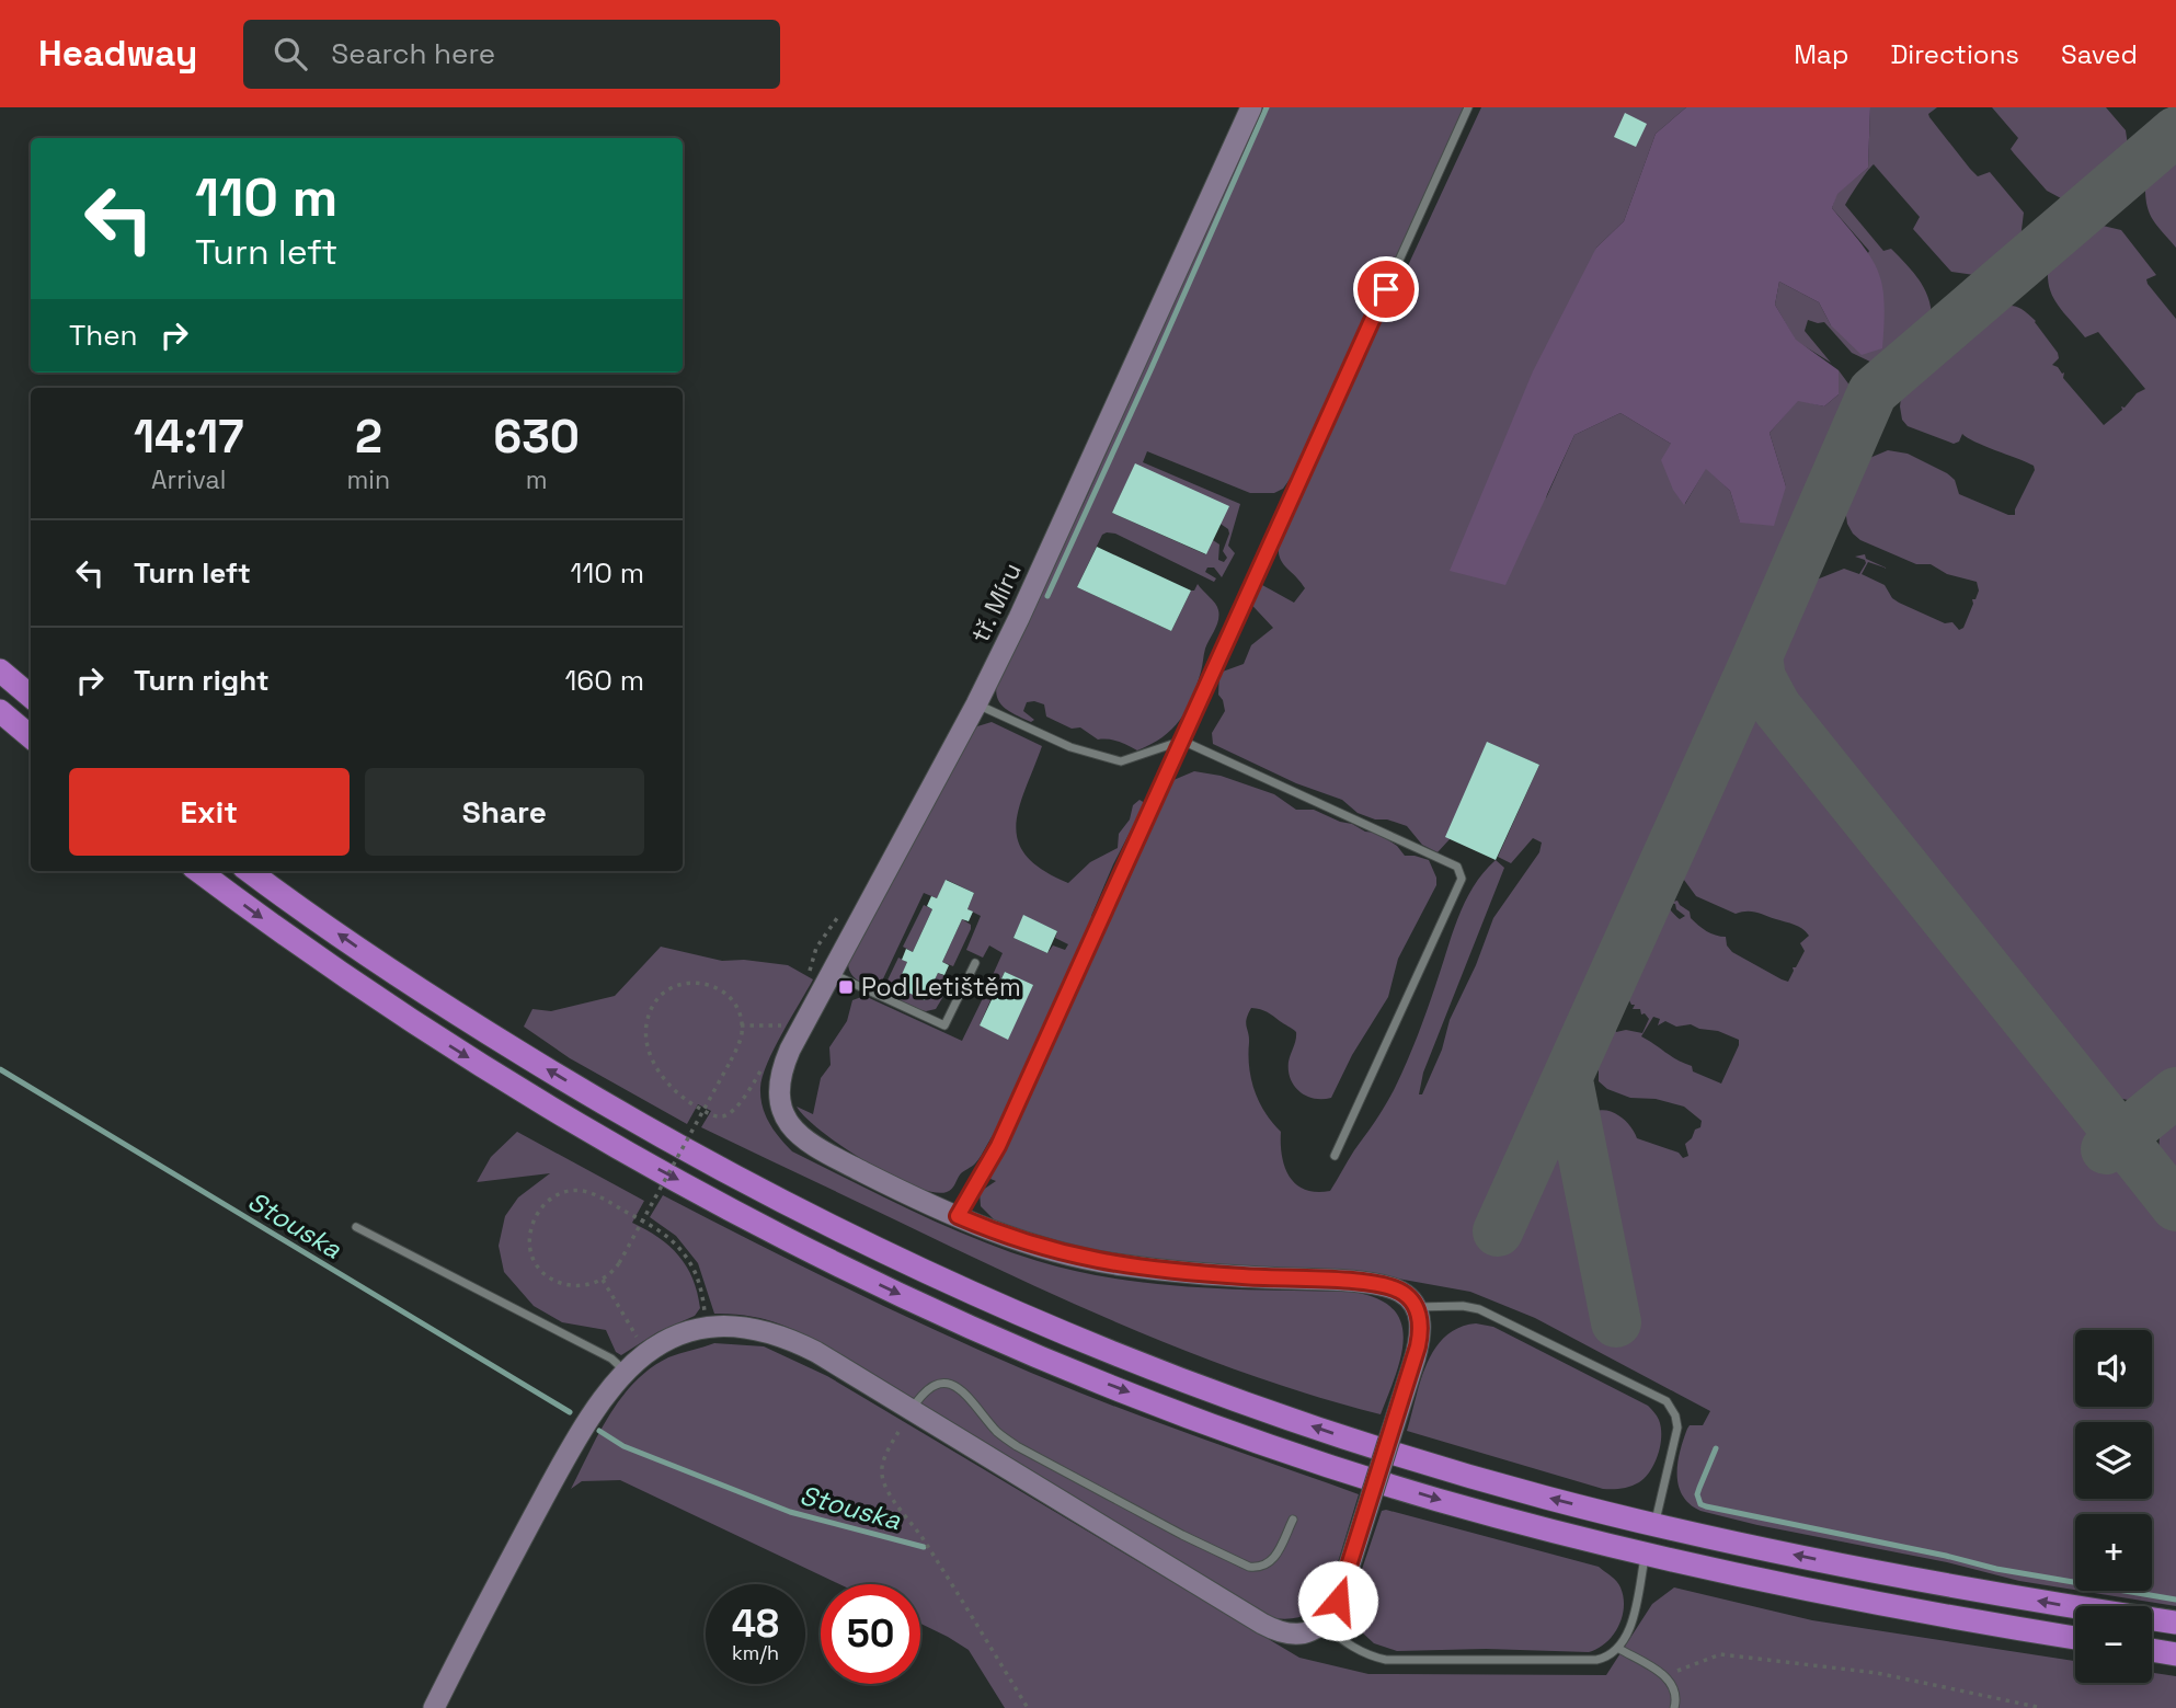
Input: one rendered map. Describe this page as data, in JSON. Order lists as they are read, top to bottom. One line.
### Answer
{"streets":{"main road":["tř. Míru"]},"water":["Stouska"],"places":{"transit":["Pod Letištěm"]},"page":{"header":"Headway","search":"Search here","nav":["Map","Directions","Saved"],"turn":["110 m","Turn left"],"then":"Then","eta":["14:17","Arrival","2","min","630","m"],"list":[{"name":"Turn left","value":"110 m"},{"name":"Turn right","value":"160 m"}],"buttons":["Exit","Share"],"map_buttons":["+","−"],"speed":"48 km/h","limit":"50"}}
